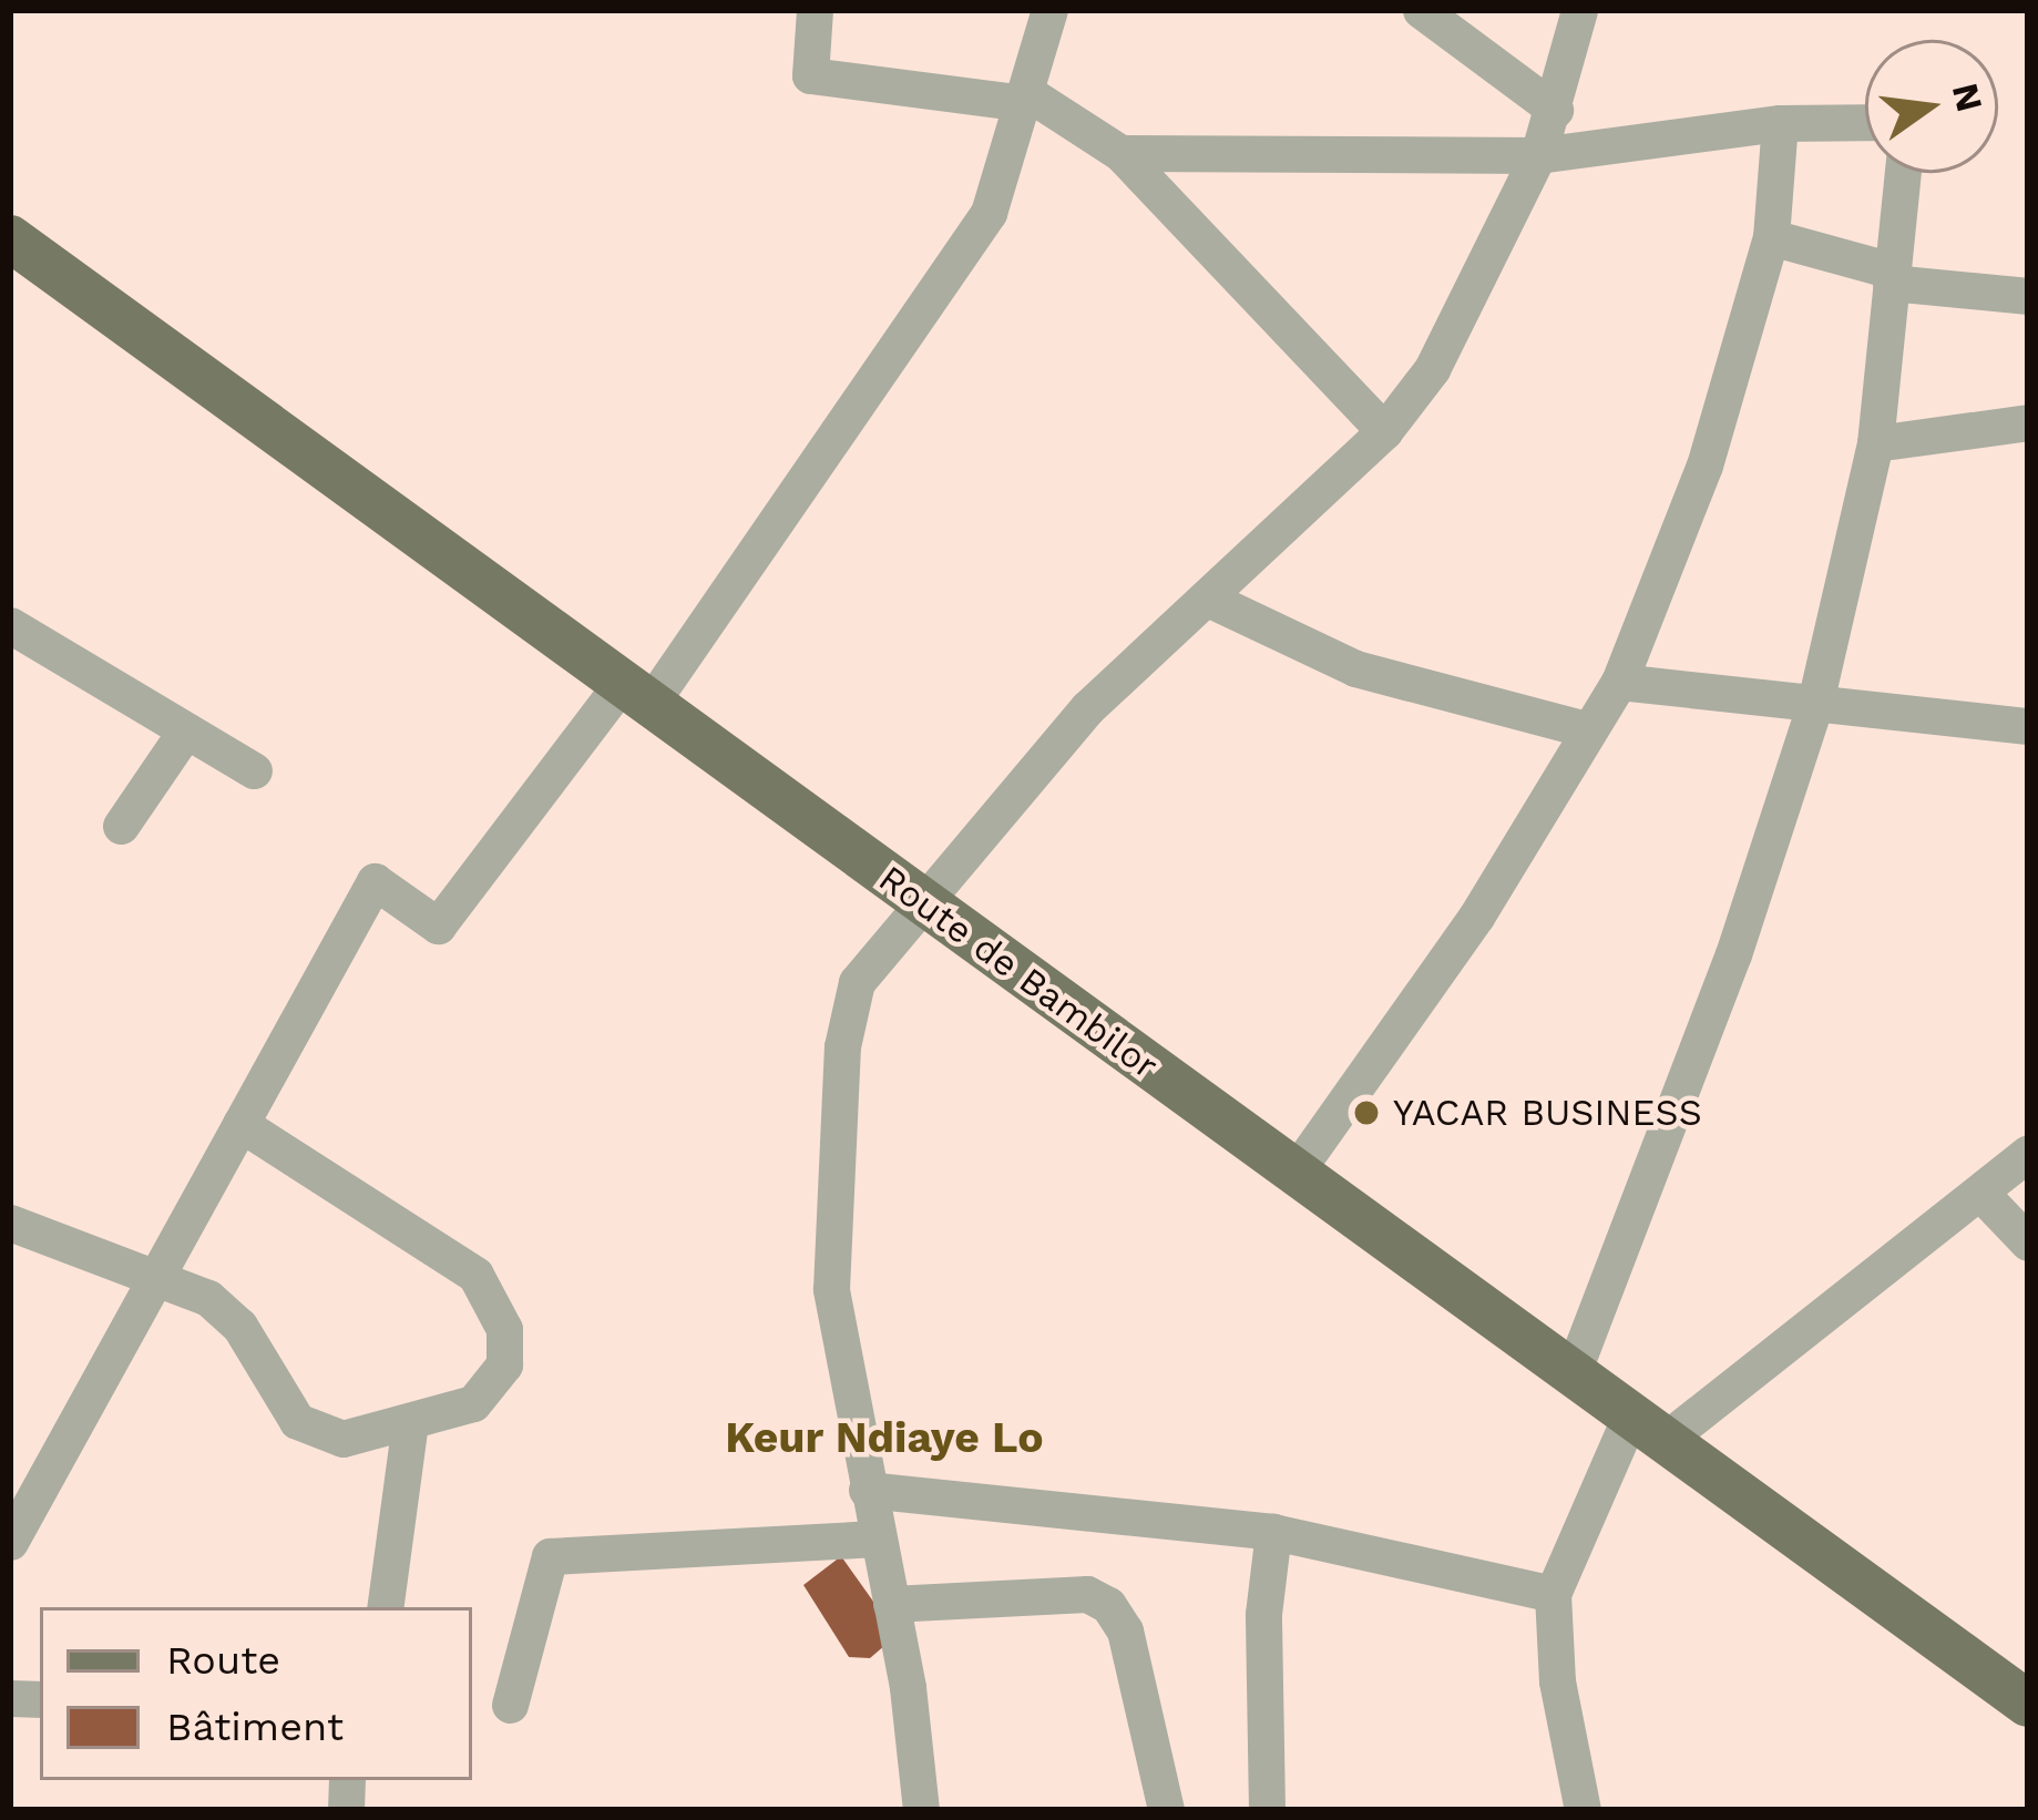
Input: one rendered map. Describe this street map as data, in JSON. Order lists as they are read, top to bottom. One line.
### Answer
{"streets":{"main road":["Route de Bambilor"]},"districts":["Keur Ndiaye Lo"],"places":["YACAR BUSINESS"],"legend":["Route","Bâtiment"],"north":"right"}
